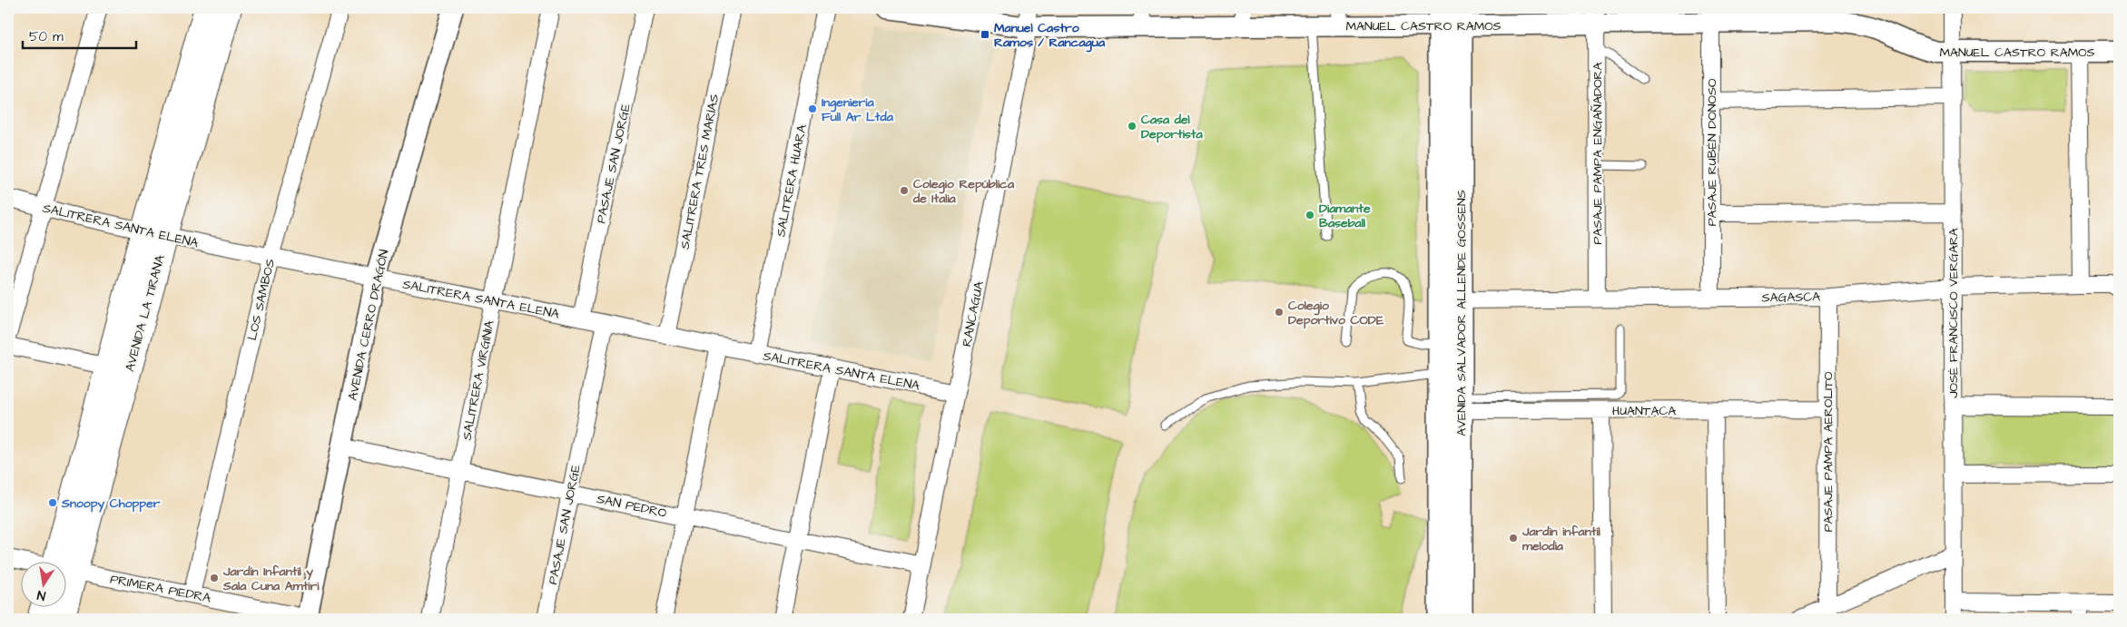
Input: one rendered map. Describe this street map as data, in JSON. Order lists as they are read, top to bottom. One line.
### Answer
{"streets":{"highway":["AVENIDA LA TIRANA"],"main road":["AVENIDA SALVADOR ALLENDE GOSSENS"],"street":["MANUEL CASTRO RAMOS","PASAJE RUBÉN DONOSO","PASAJE PAMPA ENGAÑADORA","PASAJE SAN JORGE","SALITRERA TRES MARÍAS","SALITRERA HUARA","SALITRERA SANTA ELENA","SAGASCA","LOS SAMBOS","JOSÉ FRANCISCO VERGARA","RANCAGUA","AVENIDA CERRO DRAGÓN","SALITRERA VIRGINIA","HUANTACA","PASAJE PAMPA AEROLITO","SAN PEDRO","PRIMERA PIEDRA"]},"crossings":[["MANUEL CASTRO RAMOS","PASAJE RUBÉN DONOSO"],["MANUEL CASTRO RAMOS","PASAJE PAMPA ENGAÑADORA"],["MANUEL CASTRO RAMOS","AVENIDA SALVADOR ALLENDE GOSSENS"],["MANUEL CASTRO RAMOS","JOSÉ FRANCISCO VERGARA"],["MANUEL CASTRO RAMOS","RANCAGUA"],["PASAJE RUBÉN DONOSO","SAGASCA"],["PASAJE PAMPA ENGAÑADORA","SAGASCA"],["PASAJE SAN JORGE","SALITRERA SANTA ELENA"],["PASAJE SAN JORGE","SAN PEDRO"],["SALITRERA TRES MARÍAS","SALITRERA SANTA ELENA"],["SALITRERA HUARA","SALITRERA SANTA ELENA"],["SALITRERA SANTA ELENA","LOS SAMBOS"],["SALITRERA SANTA ELENA","AVENIDA LA TIRANA"],["SALITRERA SANTA ELENA","RANCAGUA"],["SALITRERA SANTA ELENA","AVENIDA CERRO DRAGÓN"],["SALITRERA SANTA ELENA","SALITRERA VIRGINIA"],["SAGASCA","AVENIDA SALVADOR ALLENDE GOSSENS"],["SAGASCA","JOSÉ FRANCISCO VERGARA"],["SAGASCA","PASAJE PAMPA AEROLITO"],["LOS SAMBOS","PRIMERA PIEDRA"],["AVENIDA SALVADOR ALLENDE GOSSENS","HUANTACA"],["RANCAGUA","SAN PEDRO"],["AVENIDA CERRO DRAGÓN","SAN PEDRO"],["AVENIDA CERRO DRAGÓN","PRIMERA PIEDRA"],["SALITRERA VIRGINIA","SAN PEDRO"],["HUANTACA","PASAJE PAMPA AEROLITO"]],"places":{"transit":["Manuel Castro Ramos / Rancagua"],"other":["Ingeniería Full Ar Ltda","Casa del Deportista","Colegio República de Italia","Diamante Baseball","Colegio Deportivo CODE","Snoopy Chopper","Jardin infantil melodia","Jardín Infantil y Sala Cuna Amtiri"]},"scale_bar":"50 m","north":"bottom"}
